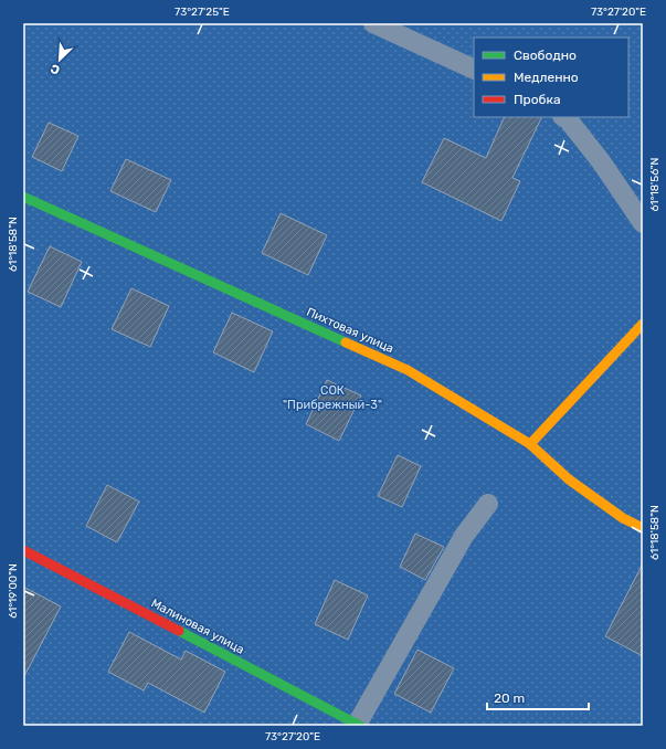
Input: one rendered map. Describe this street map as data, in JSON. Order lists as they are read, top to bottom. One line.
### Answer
{"streets":{"street":["Пихтовая улица","Малиновая улица"]},"parks":["СОК \"Прибрежный-3\""],"legend":["Свободно","Медленно","Пробка"],"scale_bar":"20 m","north":"bottom left","coordinates":["73°27'25\"E","73°27'20\"E","61°18'56\"N","61°18'58\"N","61°19'00\"N"]}
